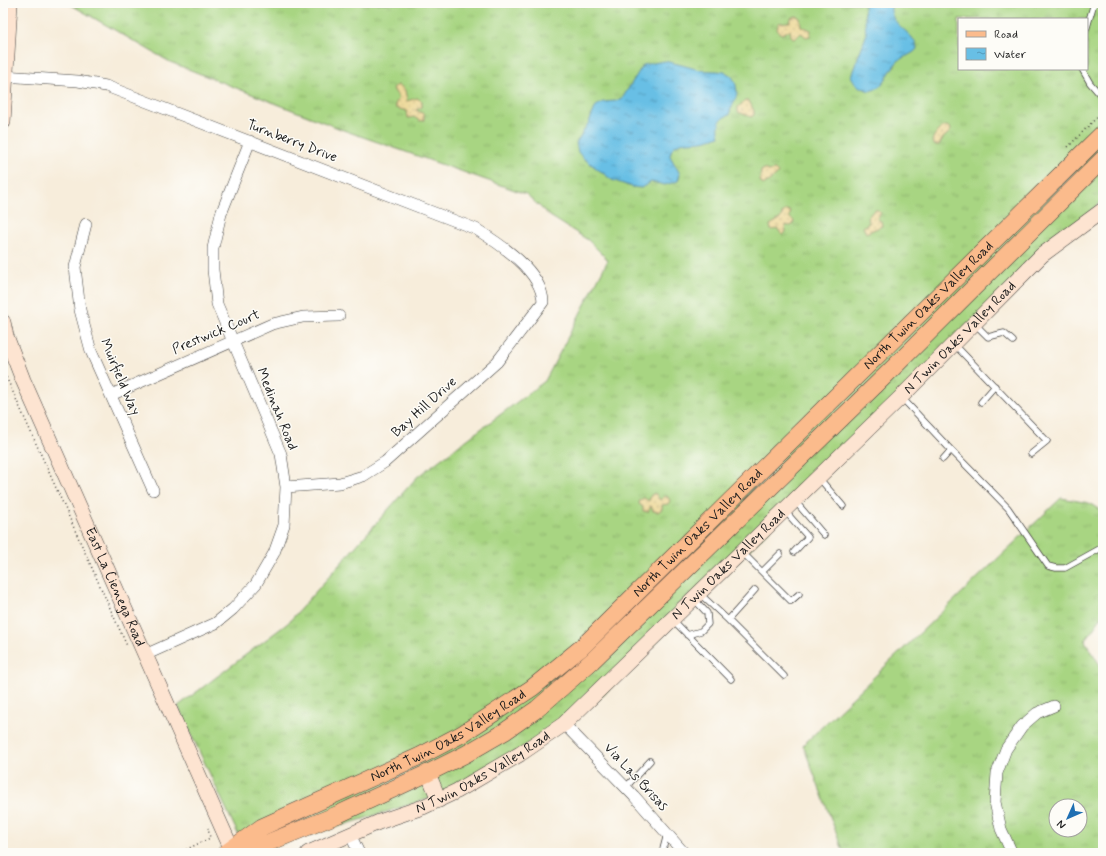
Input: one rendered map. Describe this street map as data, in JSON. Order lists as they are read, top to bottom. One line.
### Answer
{"streets":{"main road":["North Twin Oaks Valley Road"],"street":["Turnberry Drive","Prestwick Court","N Twin Oaks Valley Road","Muirfield Way","Bay Hill Drive","Medinah Road","East La Cienega Road","Via Las Brisas"]},"crossings":[["Turnberry Drive","Bay Hill Drive"],["Turnberry Drive","Medinah Road"],["North Twin Oaks Valley Road","East La Cienega Road"],["Prestwick Court","Muirfield Way"],["Prestwick Court","Medinah Road"],["N Twin Oaks Valley Road","Via Las Brisas"],["Bay Hill Drive","Medinah Road"],["Medinah Road","East La Cienega Road"]],"legend":["Road","Water"],"north":"bottom left"}
